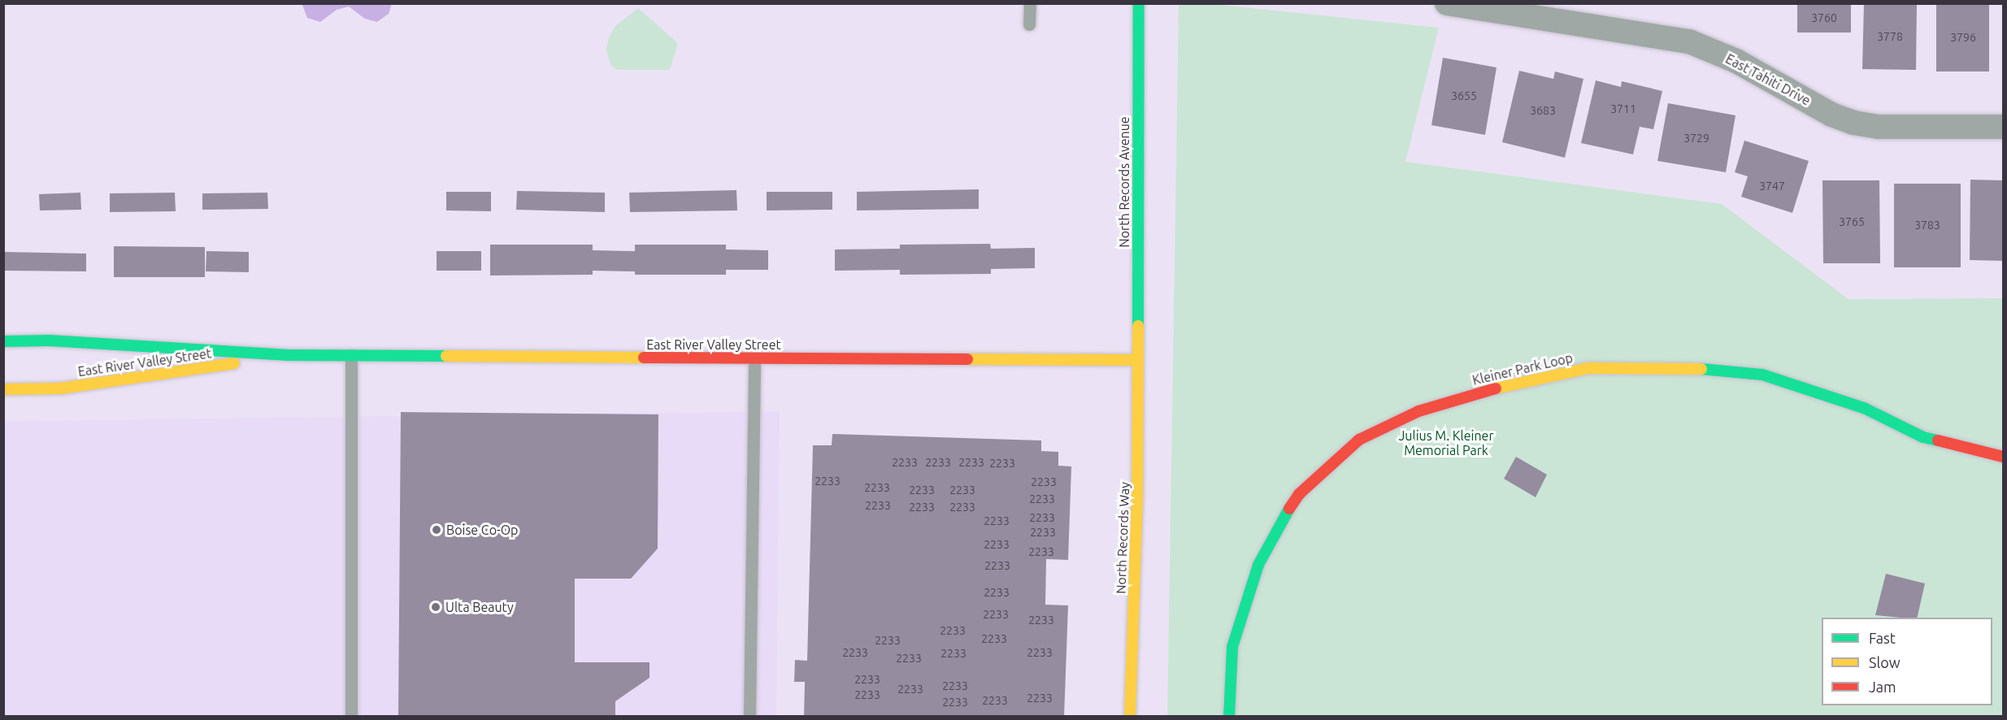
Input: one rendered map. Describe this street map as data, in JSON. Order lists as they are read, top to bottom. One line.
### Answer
{"streets":{"street":["East Tahiti Drive","North Records Avenue","East River Valley Street","Kleiner Park Loop","North Records Way"]},"crossings":[["North Records Avenue","East River Valley Street"],["North Records Avenue","North Records Way"],["East River Valley Street","North Records Way"]],"parks":["Julius M. Kleiner Memorial Park"],"places":["Boise Co-Op","Ulta Beauty"],"house_numbers":["3760","3778","3796","3655","3711","3683","3729","3747","3765","3783","2233","2233","2233","2233","2233","2233","2233","2233","2233","2233","2233","2233","2233","2233","2233","2233","2233","2233","2233","2233","2233","2233","2233","2233","2233","2233","2233","2233","2233","2233","2233","2233","2233","2233","2233","2233"],"legend":["Fast","Slow","Jam"]}
